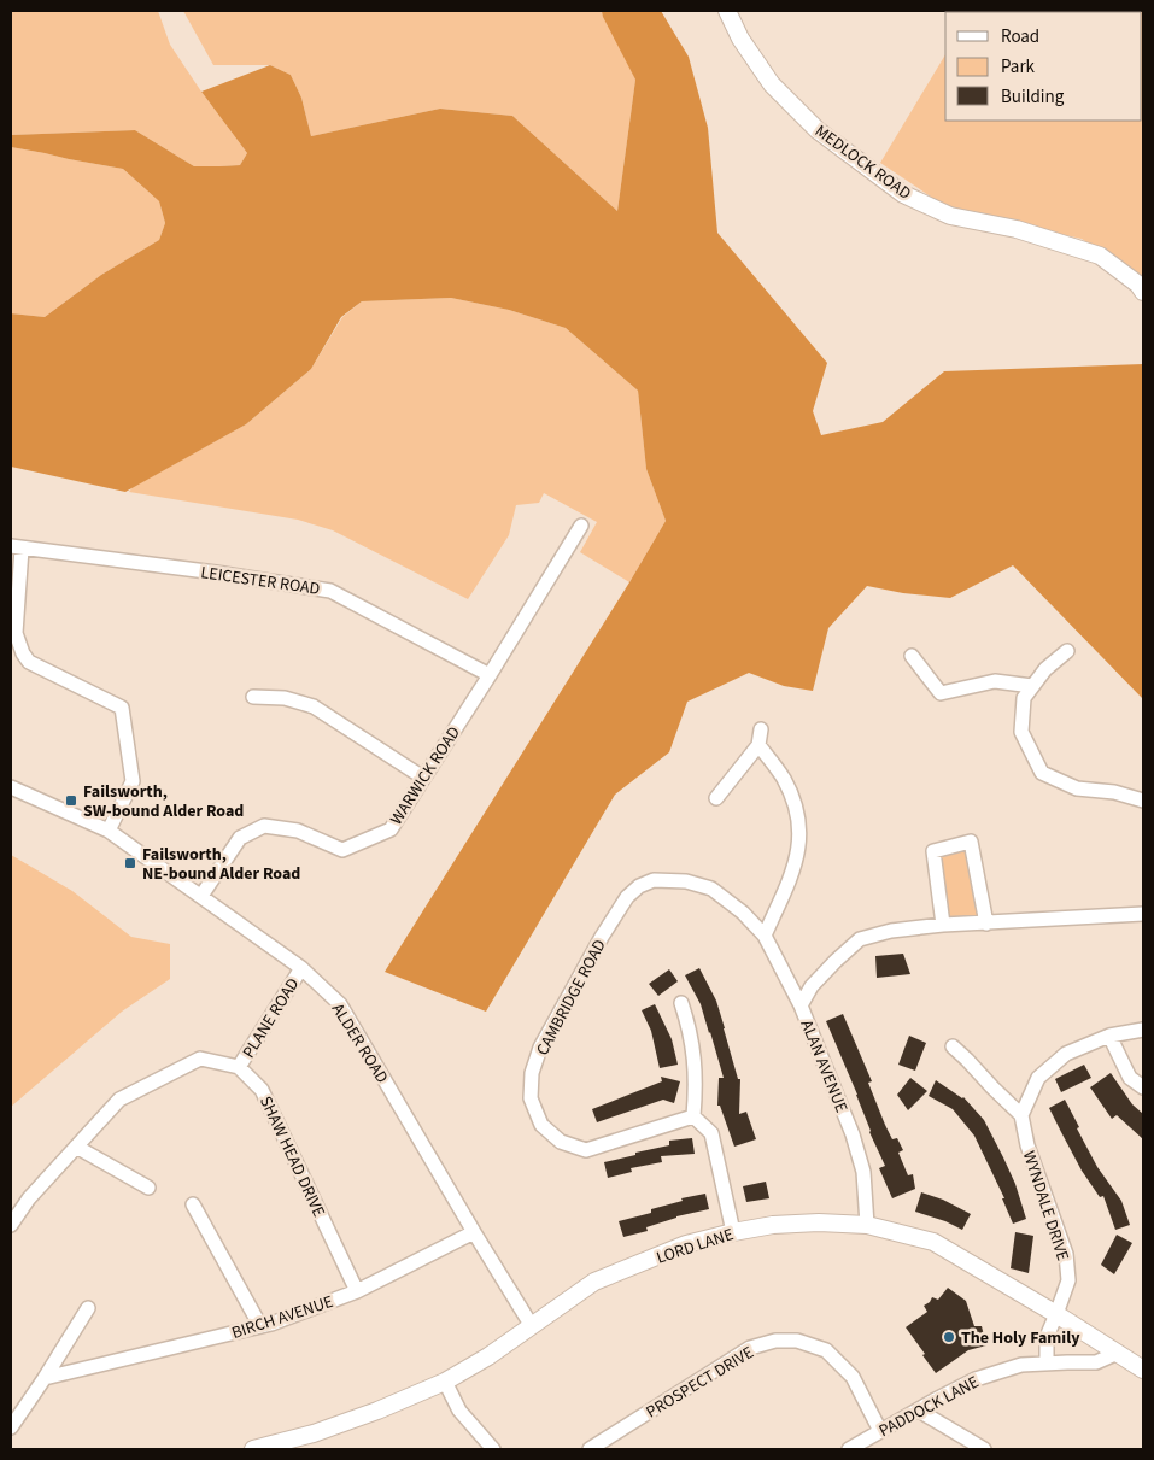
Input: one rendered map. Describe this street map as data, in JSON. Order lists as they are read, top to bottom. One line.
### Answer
{"streets":{"street":["MEDLOCK ROAD","LEICESTER ROAD","WARWICK ROAD","CAMBRIDGE ROAD","PLANE ROAD","ALDER ROAD","ALAN AVENUE","SHAW HEAD DRIVE","WYNDALE DRIVE","LORD LANE","BIRCH AVENUE","PROSPECT DRIVE","PADDOCK LANE"]},"crossings":[["LEICESTER ROAD","WARWICK ROAD"],["WARWICK ROAD","ALDER ROAD"],["CAMBRIDGE ROAD","ALAN AVENUE"],["PLANE ROAD","ALDER ROAD"],["PLANE ROAD","SHAW HEAD DRIVE"],["ALDER ROAD","LORD LANE"],["ALDER ROAD","BIRCH AVENUE"],["ALAN AVENUE","LORD LANE"],["SHAW HEAD DRIVE","BIRCH AVENUE"],["WYNDALE DRIVE","LORD LANE"],["WYNDALE DRIVE","PADDOCK LANE"],["LORD LANE","PADDOCK LANE"],["PROSPECT DRIVE","PADDOCK LANE"]],"places":{"transit":["Failsworth, SW-bound Alder Road","Failsworth, NE-bound Alder Road"],"other":["The Holy Family"]},"legend":["Road","Park","Building"]}
